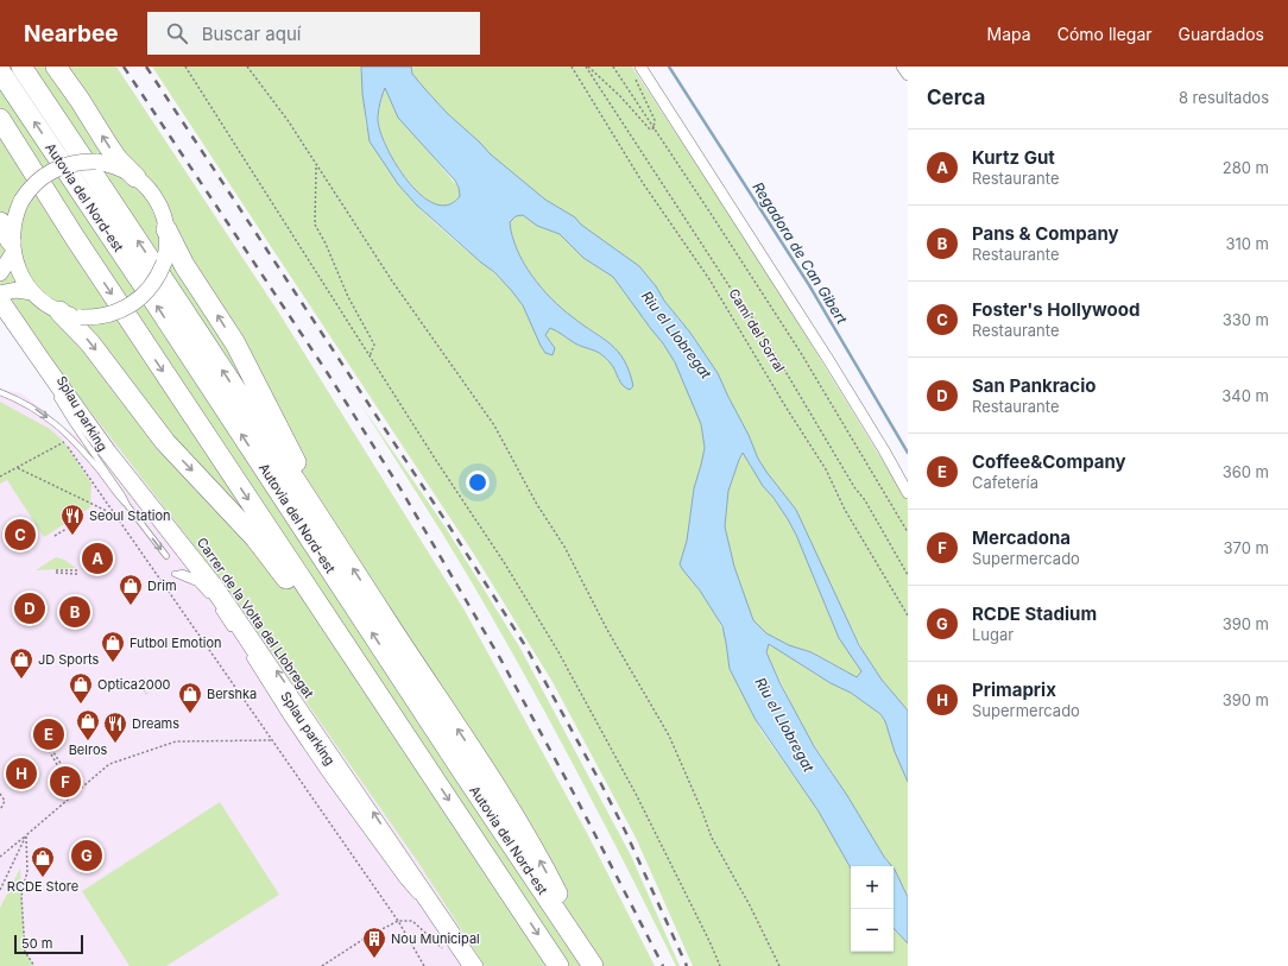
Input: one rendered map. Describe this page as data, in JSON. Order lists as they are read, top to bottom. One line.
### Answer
{"streets":{"highway":["Autovia del Nord-est"],"street":["Carrer de la Volta del Llobregat"],"lane":["Splau parking"],"path":["Camí del Sorral"]},"crossings":[["Splau parking","Carrer de la Volta del Llobregat"]],"water":["Regadora de Can Gibert","Riu el Llobregat"],"places":{"restaurant":["Seoul Station","Dreams"],"shop":["Drim","Futbol Emotion","JD Sports","Optica2000","Bershka","Belros","RCDE Store"],"building":["Nou Municipal"]},"scale_bar":"50 m","page":{"header":"Nearbee","search":"Buscar aquí","nav":["Mapa","Cómo llegar","Guardados"],"heading":["Cerca","8 resultados"],"list":[{"mark":"A","name":"Kurtz Gut","note":"Restaurante","value":"280 m"},{"mark":"B","name":"Pans & Company","note":"Restaurante","value":"310 m"},{"mark":"C","name":"Foster's Hollywood","note":"Restaurante","value":"330 m"},{"mark":"D","name":"San Pankracio","note":"Restaurante","value":"340 m"},{"mark":"E","name":"Coffee&Company","note":"Cafetería","value":"360 m"},{"mark":"F","name":"Mercadona","note":"Supermercado","value":"370 m"},{"mark":"G","name":"RCDE Stadium","note":"Lugar","value":"390 m"},{"mark":"H","name":"Primaprix","note":"Supermercado","value":"390 m"}],"pins":["C","A","D","B","E","H","F","G"],"map_buttons":["+","−"],"scale":"50 m"}}
